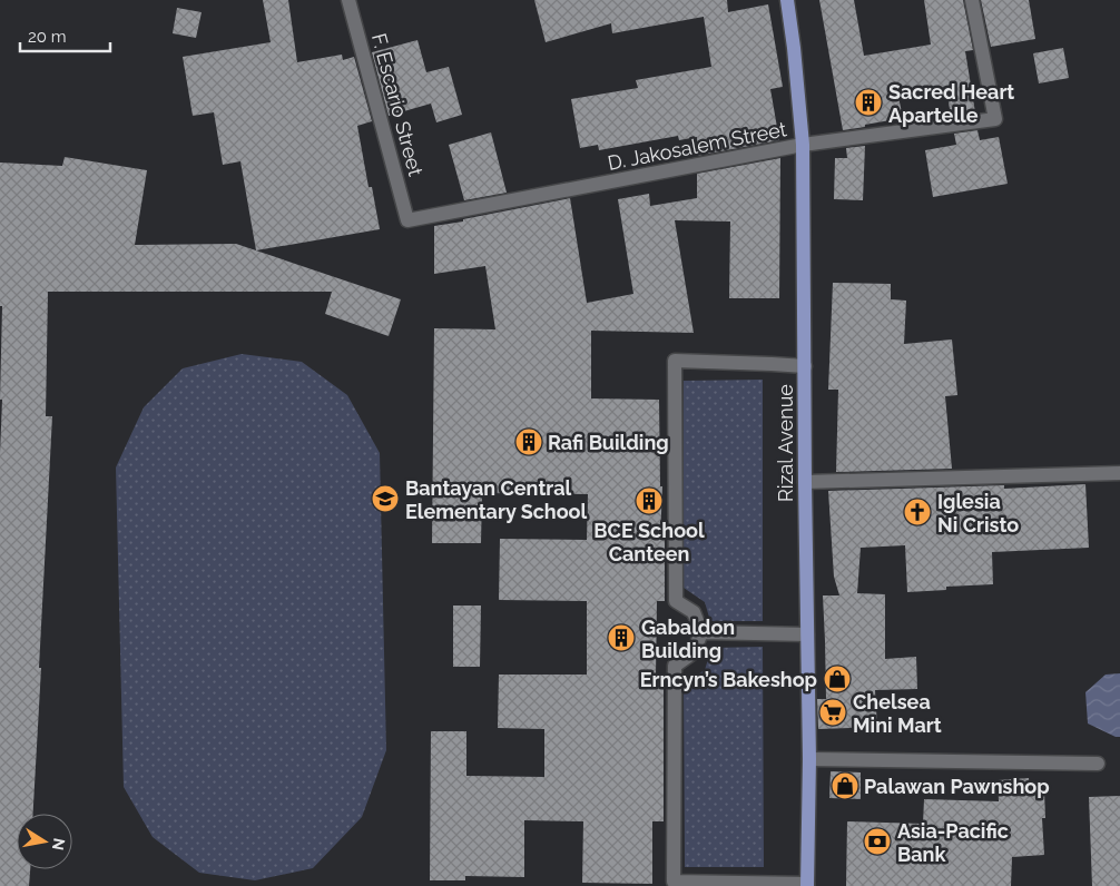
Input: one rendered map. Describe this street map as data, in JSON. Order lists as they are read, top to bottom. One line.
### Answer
{"streets":{"main road":["Rizal Avenue"],"street":["F. Escario Street","D. Jakosalem Street"]},"crossings":[["F. Escario Street","D. Jakosalem Street"],["D. Jakosalem Street","Rizal Avenue"]],"places":{"building":["Sacred Heart Apartelle","Rafi Building","BCE School Canteen","Gabaldon Building"],"school or university":["Bantayan Central Elementary School"],"church":["Iglesia Ni Cristo"],"shop":["Erncyn’s Bakeshop","Palawan Pawnshop"],"supermarket":["Chelsea Mini Mart"],"bank":["Asia-Pacific Bank"]},"scale_bar":"20 m","north":"right"}
